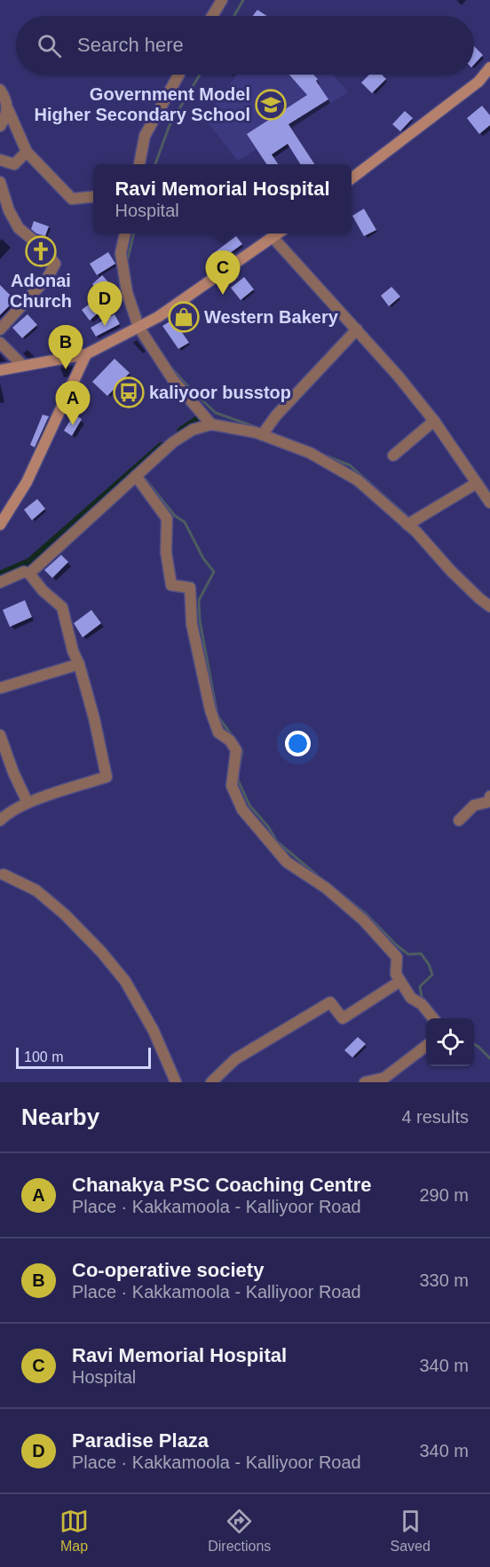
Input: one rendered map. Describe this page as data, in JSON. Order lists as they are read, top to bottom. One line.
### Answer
{"places":{"school or university":["Government Model Higher Secondary School"],"church":["Adonai Church"],"shop":["Western Bakery"],"bus stop":["kaliyoor busstop"]},"scale_bar":"100 m","page":{"search":"Search here","popup":["Ravi Memorial Hospital","Hospital"],"pins":["C","D","B","A"],"scale":"100 m","heading":["Nearby","4 results"],"list":[{"mark":"A","name":"Chanakya PSC Coaching Centre","note":"Place · Kakkamoola - Kalliyoor Road","value":"290 m"},{"mark":"B","name":"Co-operative society","note":"Place · Kakkamoola - Kalliyoor Road","value":"330 m"},{"mark":"C","name":"Ravi Memorial Hospital","note":"Hospital","value":"340 m"},{"mark":"D","name":"Paradise Plaza","note":"Place · Kakkamoola - Kalliyoor Road","value":"340 m"}],"nav":["Map","Directions","Saved"]}}
